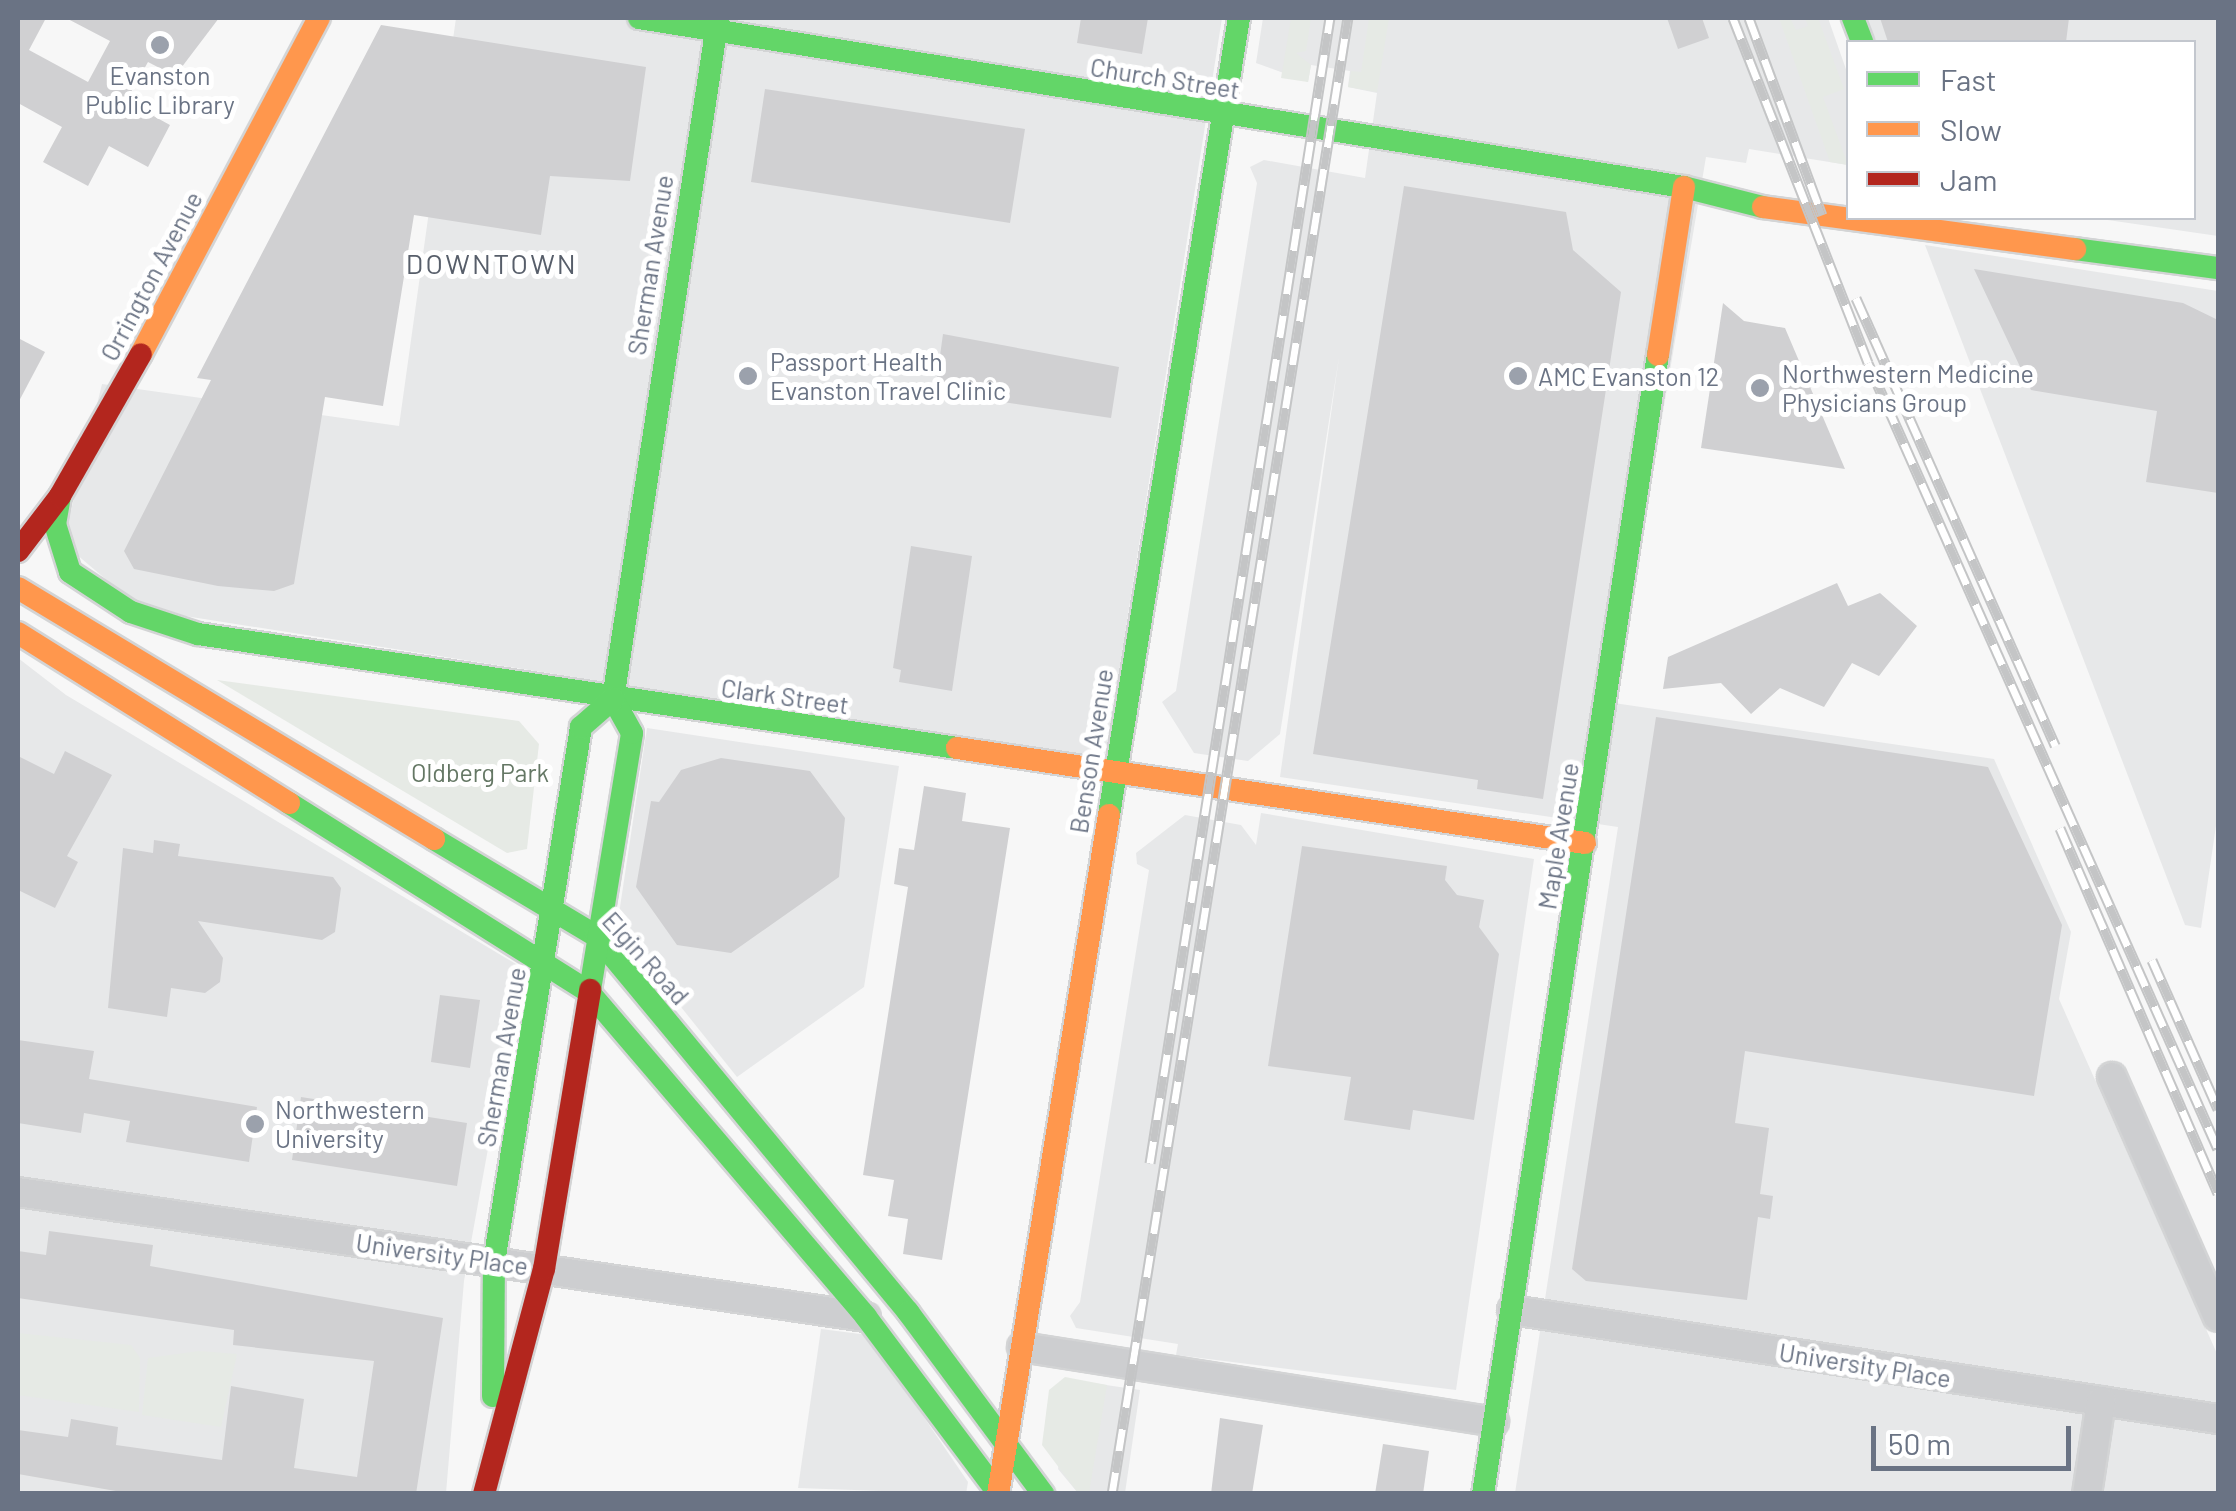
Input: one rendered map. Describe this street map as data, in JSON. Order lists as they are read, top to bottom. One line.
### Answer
{"streets":{"street":["Church Street","Sherman Avenue","Orrington Avenue","Clark Street","Benson Avenue","Maple Avenue","Elgin Road","University Place"]},"crossings":[["Church Street","Sherman Avenue"],["Church Street","Benson Avenue"],["Church Street","Maple Avenue"],["Sherman Avenue","Clark Street"],["Sherman Avenue","Elgin Road"],["Sherman Avenue","University Place"],["Orrington Avenue","Clark Street"],["Clark Street","Benson Avenue"],["Clark Street","Maple Avenue"],["Benson Avenue","Elgin Road"],["Maple Avenue","University Place"]],"districts":["DOWNTOWN"],"parks":["Oldberg Park"],"places":["Evanston Public Library","Passport Health Evanston Travel Clinic","AMC Evanston 12","Northwestern Medicine Physicians Group","Northwestern University"],"legend":["Fast","Slow","Jam"],"scale_bar":"50 m"}
